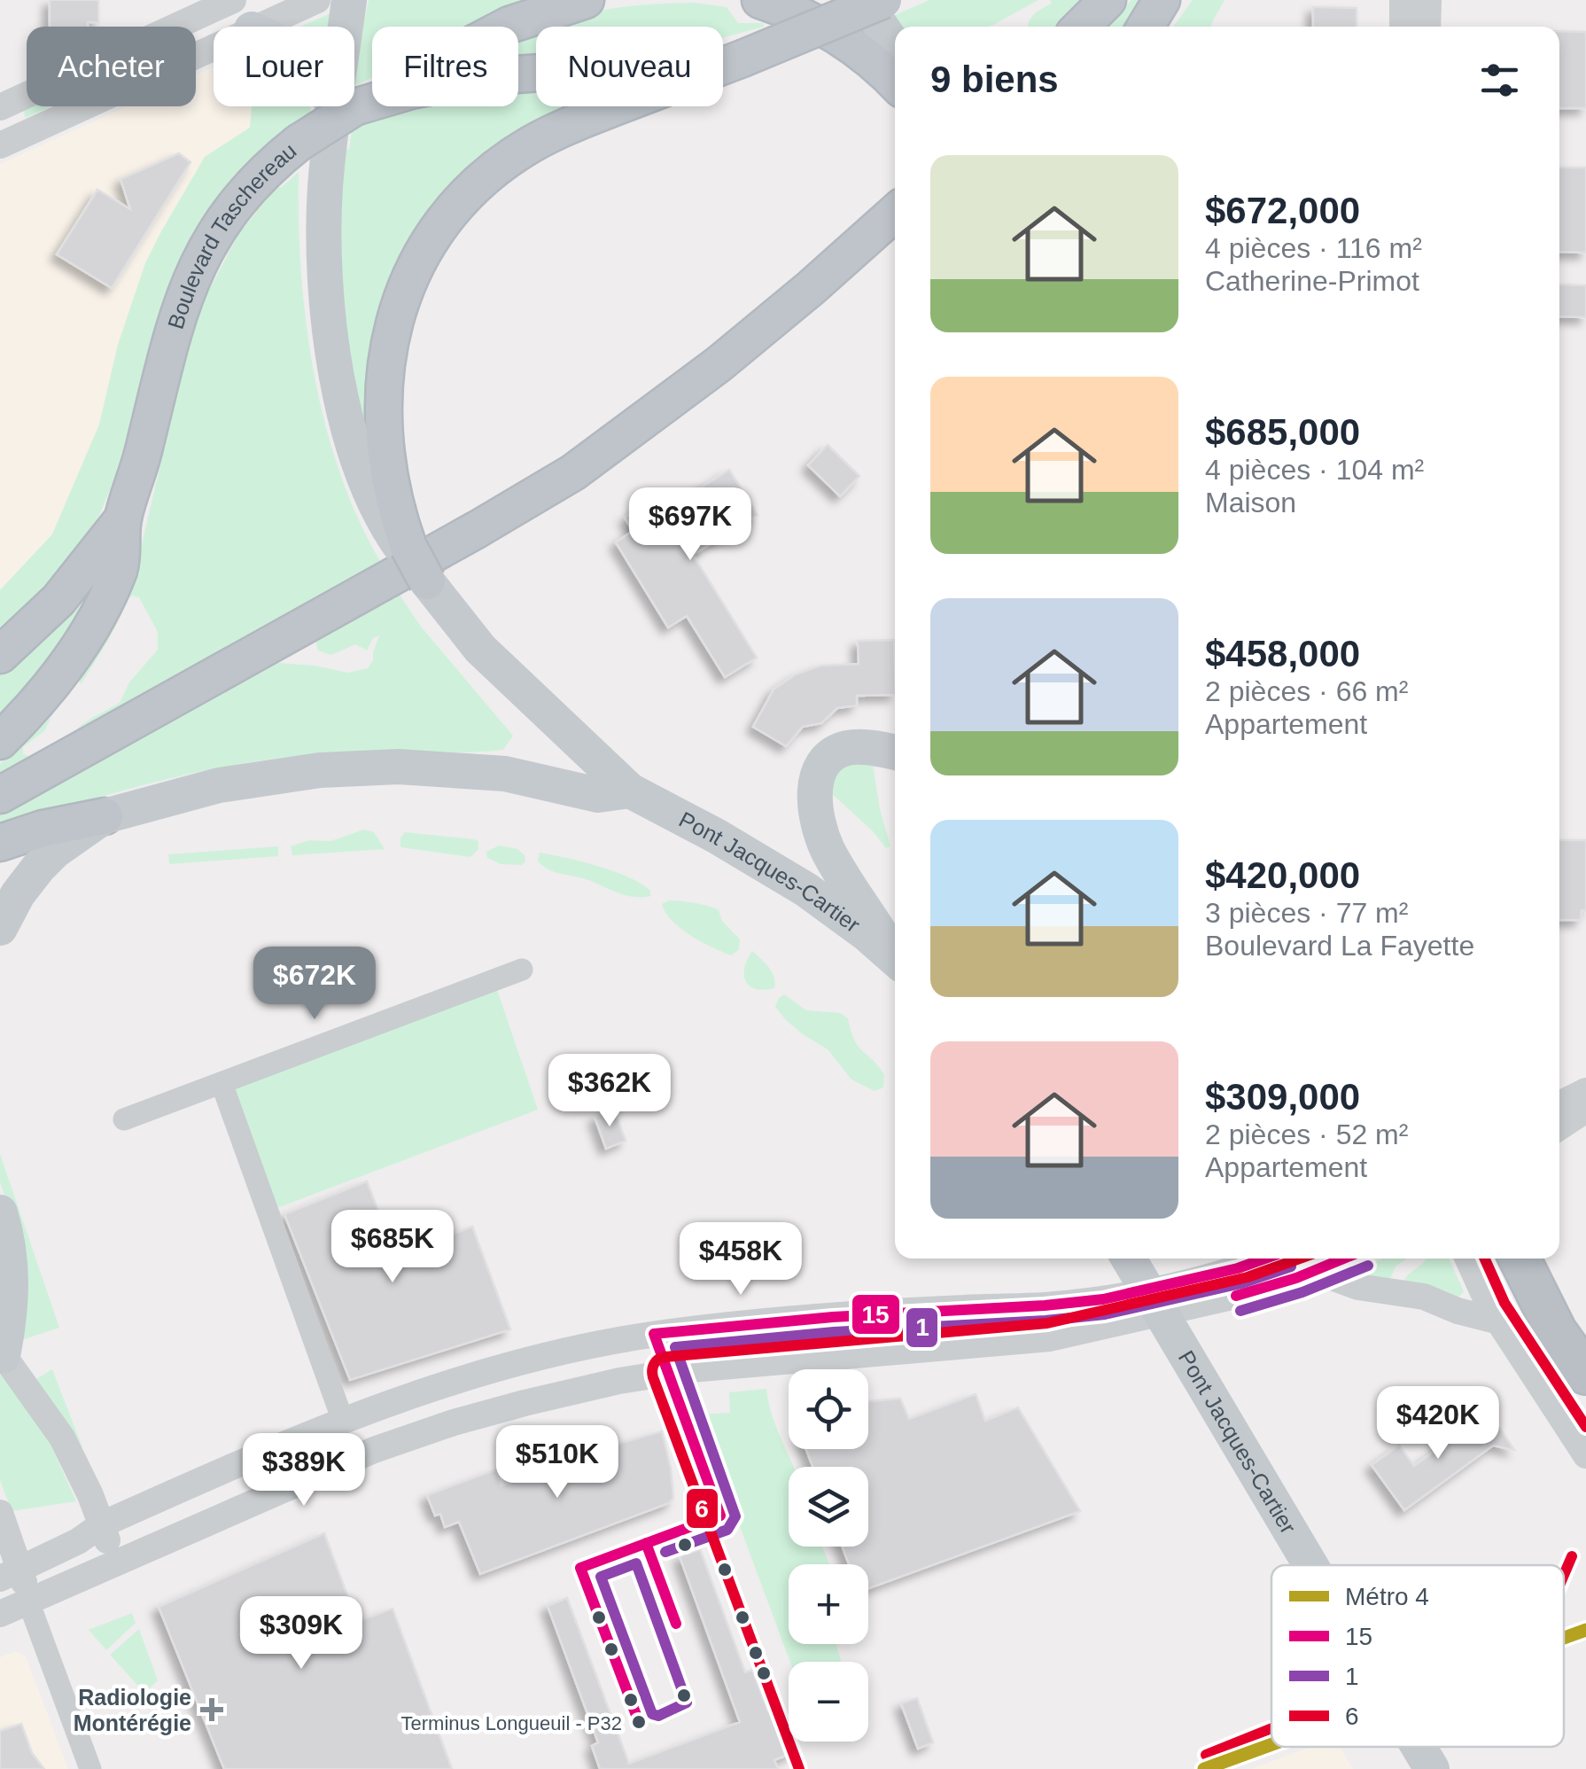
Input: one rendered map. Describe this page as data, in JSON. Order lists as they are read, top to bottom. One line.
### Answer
{"streets":{"highway":["Boulevard Taschereau"],"main road":["Pont Jacques-Cartier"]},"places":{"health":["Radiologie Montérégie"],"other":["Terminus Longueuil - P32"]},"lines":["transit line 15","transit line 6","transit line 1","metro line 4"],"legend":["Métro 4","15","1","6"],"page":{"chip":["Acheter","Louer","Filtres","Nouveau"],"heading":"9 biens","list":[{"name":"$672,000","note":"4 pièces · 116 m² · Catherine-Primot"},{"name":"$685,000","note":"4 pièces · 104 m² · Maison"},{"name":"$458,000","note":"2 pièces · 66 m² · Appartement"},{"name":"$420,000","note":"3 pièces · 77 m² · Boulevard La Fayette"},{"name":"$309,000","note":"2 pièces · 52 m² · Appartement"}],"price":["$697K","$672K","$362K","$685K","$458K","$420K","$510K","$389K","$309K"],"map_buttons":["+","−"]}}
